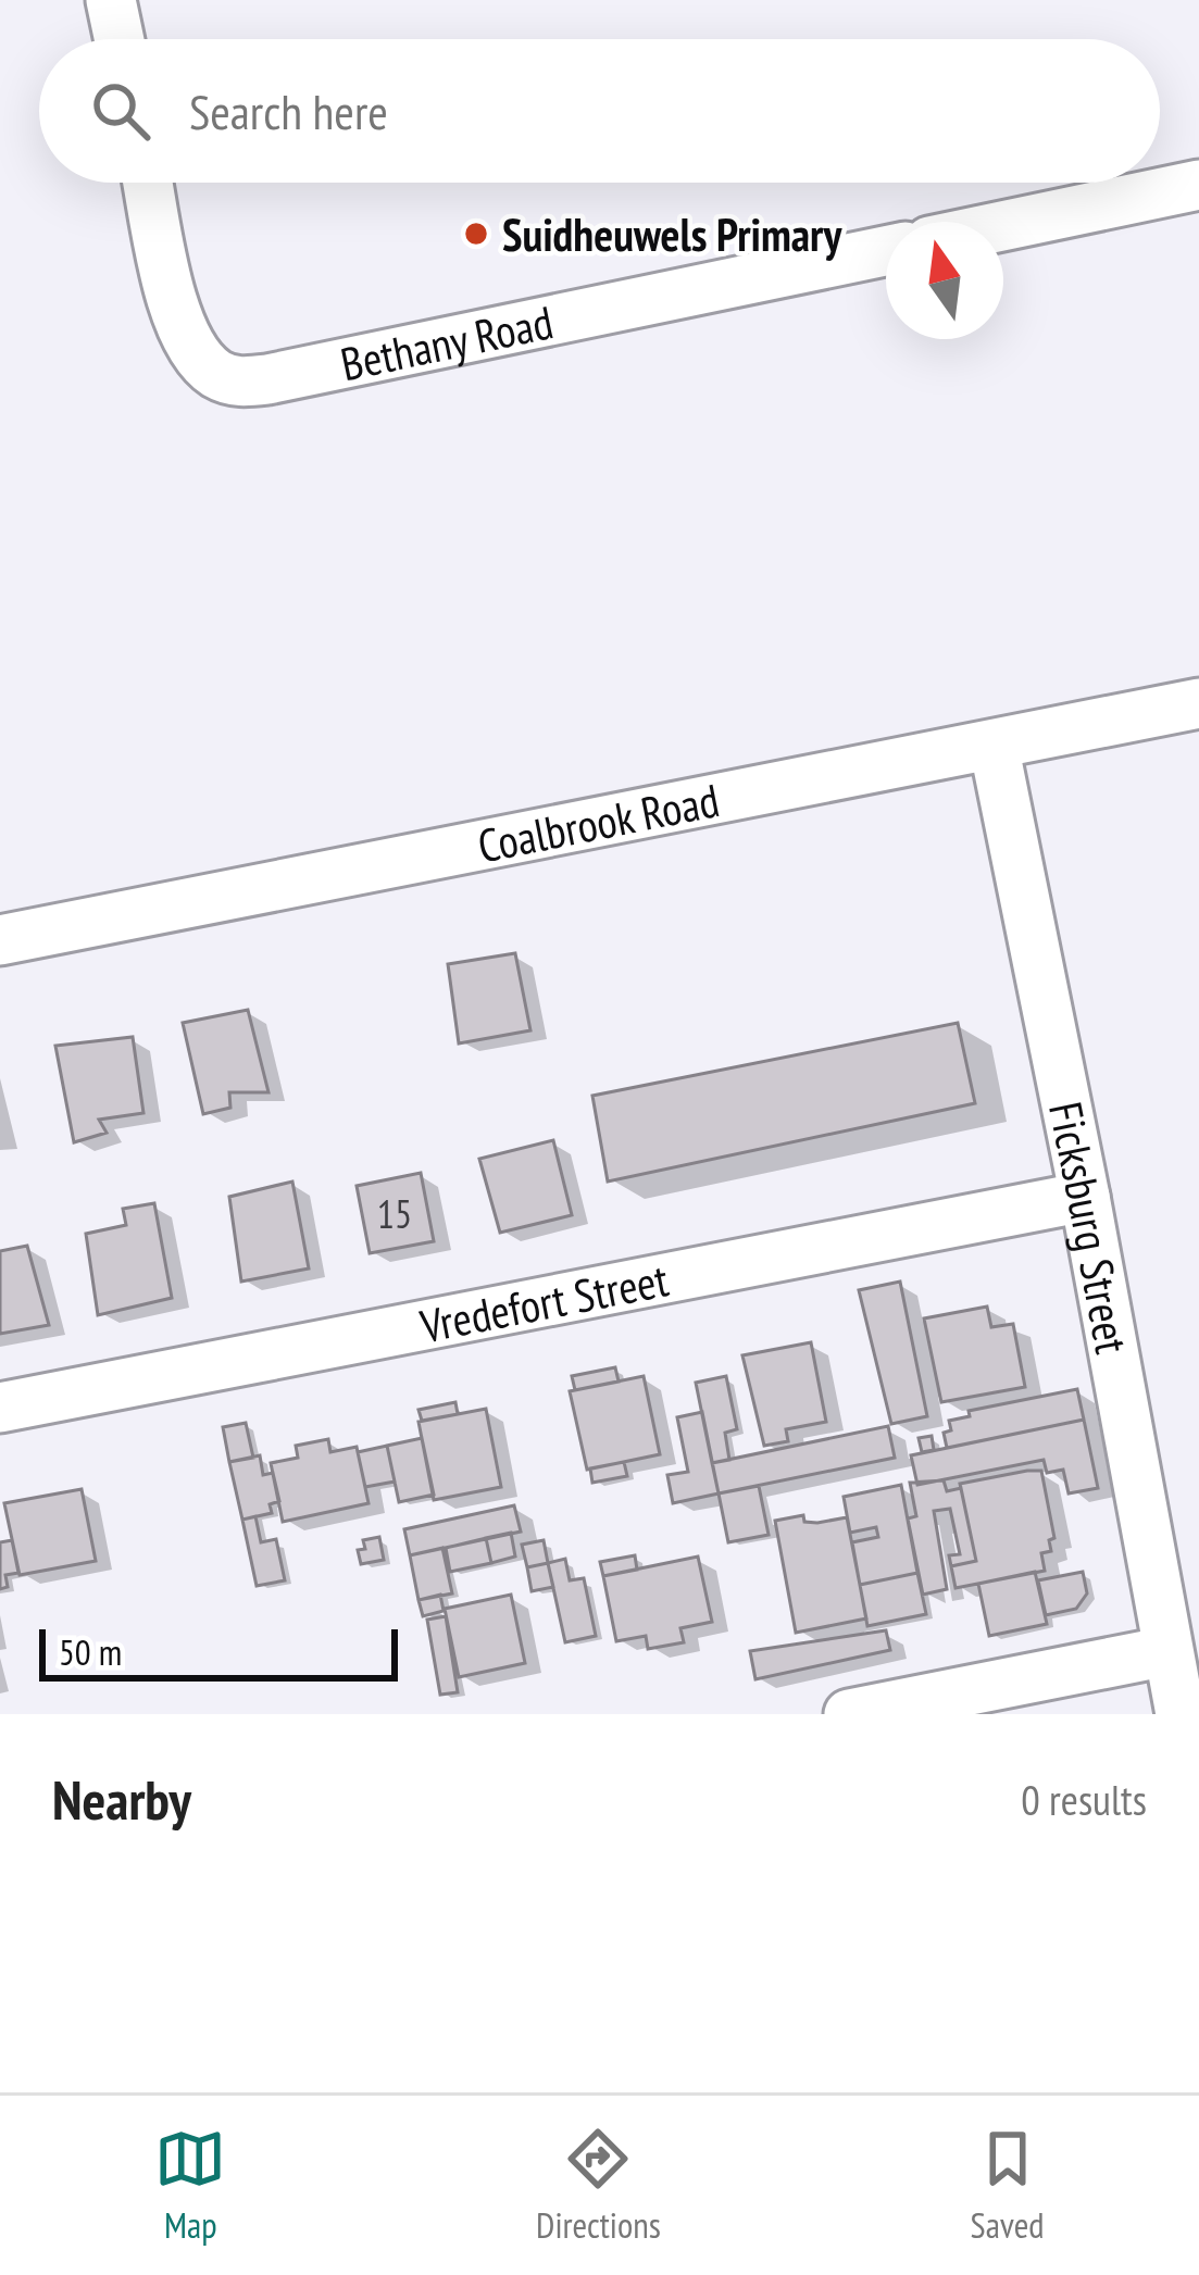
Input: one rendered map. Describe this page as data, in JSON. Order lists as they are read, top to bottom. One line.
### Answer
{"streets":{"street":["Bethany Road","Coalbrook Road","Ficksburg Street","Vredefort Street"]},"crossings":[["Coalbrook Road","Ficksburg Street"],["Ficksburg Street","Vredefort Street"]],"places":["Suidheuwels Primary"],"house_numbers":["15"],"scale_bar":"50 m","north":"top","page":{"search":"Search here","scale":"50 m","heading":["Nearby","0 results"],"nav":["Map","Directions","Saved"]}}
